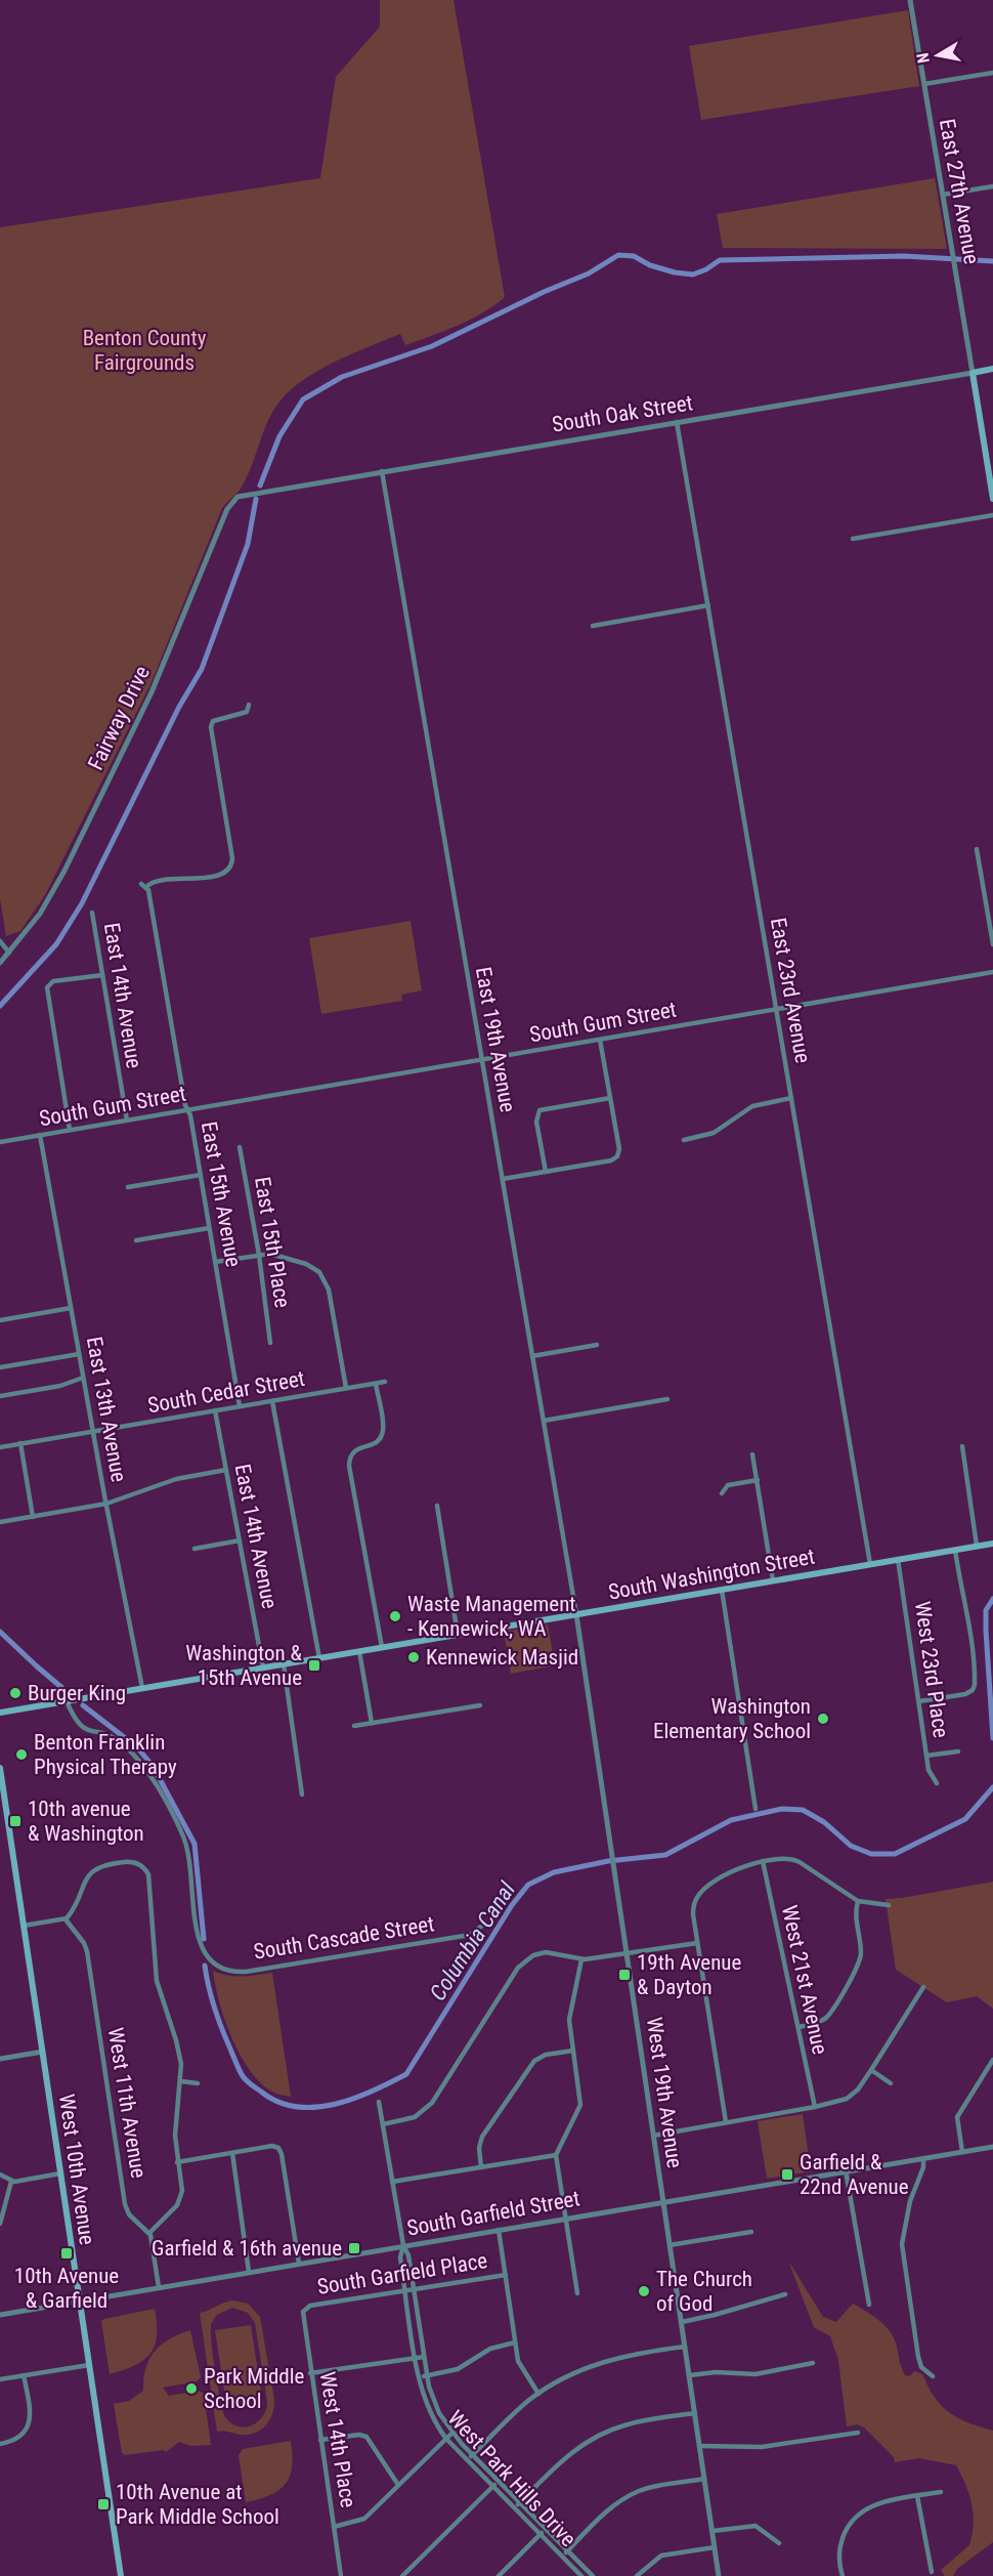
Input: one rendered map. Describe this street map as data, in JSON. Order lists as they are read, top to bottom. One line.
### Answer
{"streets":{"main road":["East 27th Avenue","South Oak Street","South Washington Street","West 10th Avenue"],"street":["Fairway Drive","East 23rd Avenue","East 14th Avenue","South Gum Street","East 19th Avenue","East 15th Avenue","East 15th Place","South Cedar Street","East 13th Avenue","West 23rd Place","South Cascade Street","West 21st Avenue","West 19th Avenue","West 11th Avenue","South Garfield Street","South Garfield Place","West 14th Place","West Park Hills Drive"]},"crossings":[["East 27th Avenue","South Oak Street"],["South Oak Street","Fairway Drive"],["South Oak Street","East 23rd Avenue"],["South Oak Street","East 19th Avenue"],["East 23rd Avenue","South Gum Street"],["East 23rd Avenue","South Washington Street"],["East 14th Avenue","South Gum Street"],["East 14th Avenue","South Cedar Street"],["East 14th Avenue","South Washington Street"],["South Gum Street","East 19th Avenue"],["South Gum Street","East 15th Avenue"],["South Gum Street","East 13th Avenue"],["East 19th Avenue","South Washington Street"],["East 19th Avenue","West 19th Avenue"],["East 15th Avenue","South Cedar Street"],["South Cedar Street","East 13th Avenue"],["East 13th Avenue","South Washington Street"],["South Washington Street","West 23rd Place"],["South Washington Street","South Cascade Street"],["South Washington Street","West 19th Avenue"],["West 19th Avenue","South Garfield Street"],["West 10th Avenue","South Garfield Street"],["South Garfield Street","West Park Hills Drive"],["South Garfield Place","West 14th Place"],["South Garfield Place","West Park Hills Drive"]],"water":["Columbia Canal"],"parks":["Benton County Fairgrounds"],"places":{"other":["Waste Management - Kennewick, WA","Kennewick Masjid","Burger King","Washington Elementary School","Benton Franklin Physical Therapy","The Church of God","Park Middle School"],"transit":["Washington & 15th Avenue","10th avenue & Washington","19th Avenue & Dayton","Garfield & 22nd Avenue","Garfield & 16th avenue","10th Avenue & Garfield","10th Avenue at Park Middle School"]},"north":"left"}
